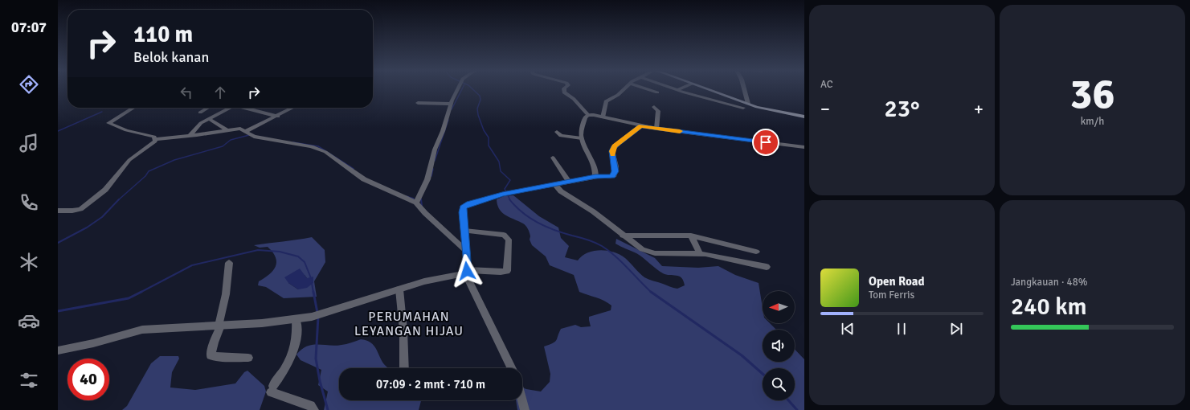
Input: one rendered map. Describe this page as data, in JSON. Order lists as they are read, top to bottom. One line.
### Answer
{"districts":["PERUMAHAN LEYANGAN HIJAU"],"north":"left","page":{"tabs":"07:07","tile":["AC",["36","km/h"],["Jangkauan · 48%","240 km"]],"turn":["110 m","Belok kanan"],"heat":["−","23°","+"],"song":["Open Road","Tom Ferris"],"limit":"40","trip":"07:09 · 2 mnt · 710 m"}}
